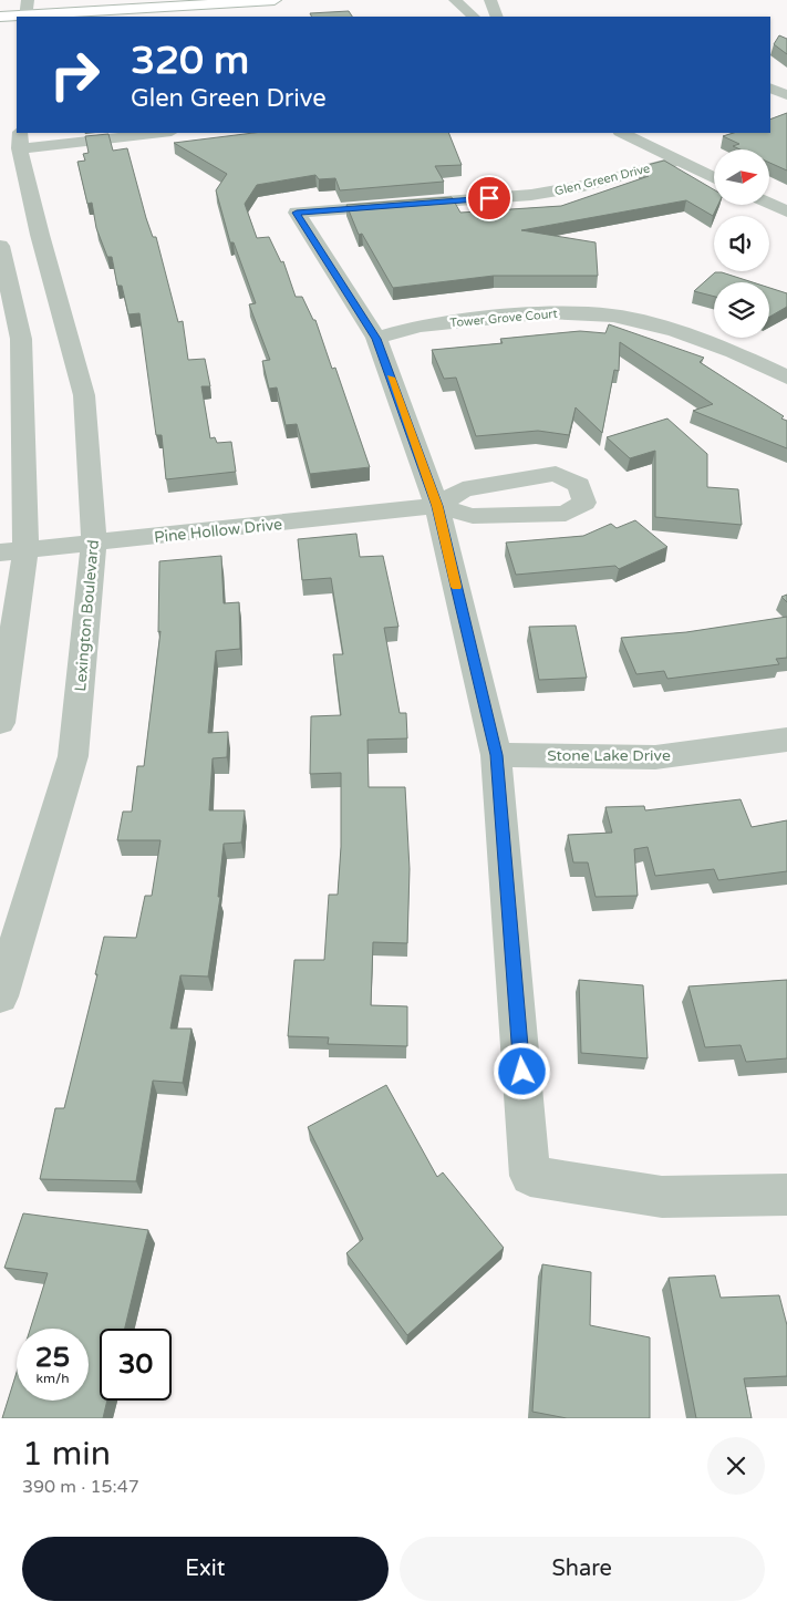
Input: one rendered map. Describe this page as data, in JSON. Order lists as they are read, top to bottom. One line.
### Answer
{"streets":{"street":["Glen Green Drive","Tower Grove Court","Pine Hollow Drive","Lexington Boulevard","Stone Lake Drive"]},"crossings":[["Glen Green Drive","Tower Grove Court"],["Pine Hollow Drive","Lexington Boulevard"]],"north":"right","page":{"turn":["320 m","Glen Green Drive"],"speed":"25 km/h","limit":"30","heading":["1 min","390 m · 15:47"],"buttons":["Exit","Share"]}}
